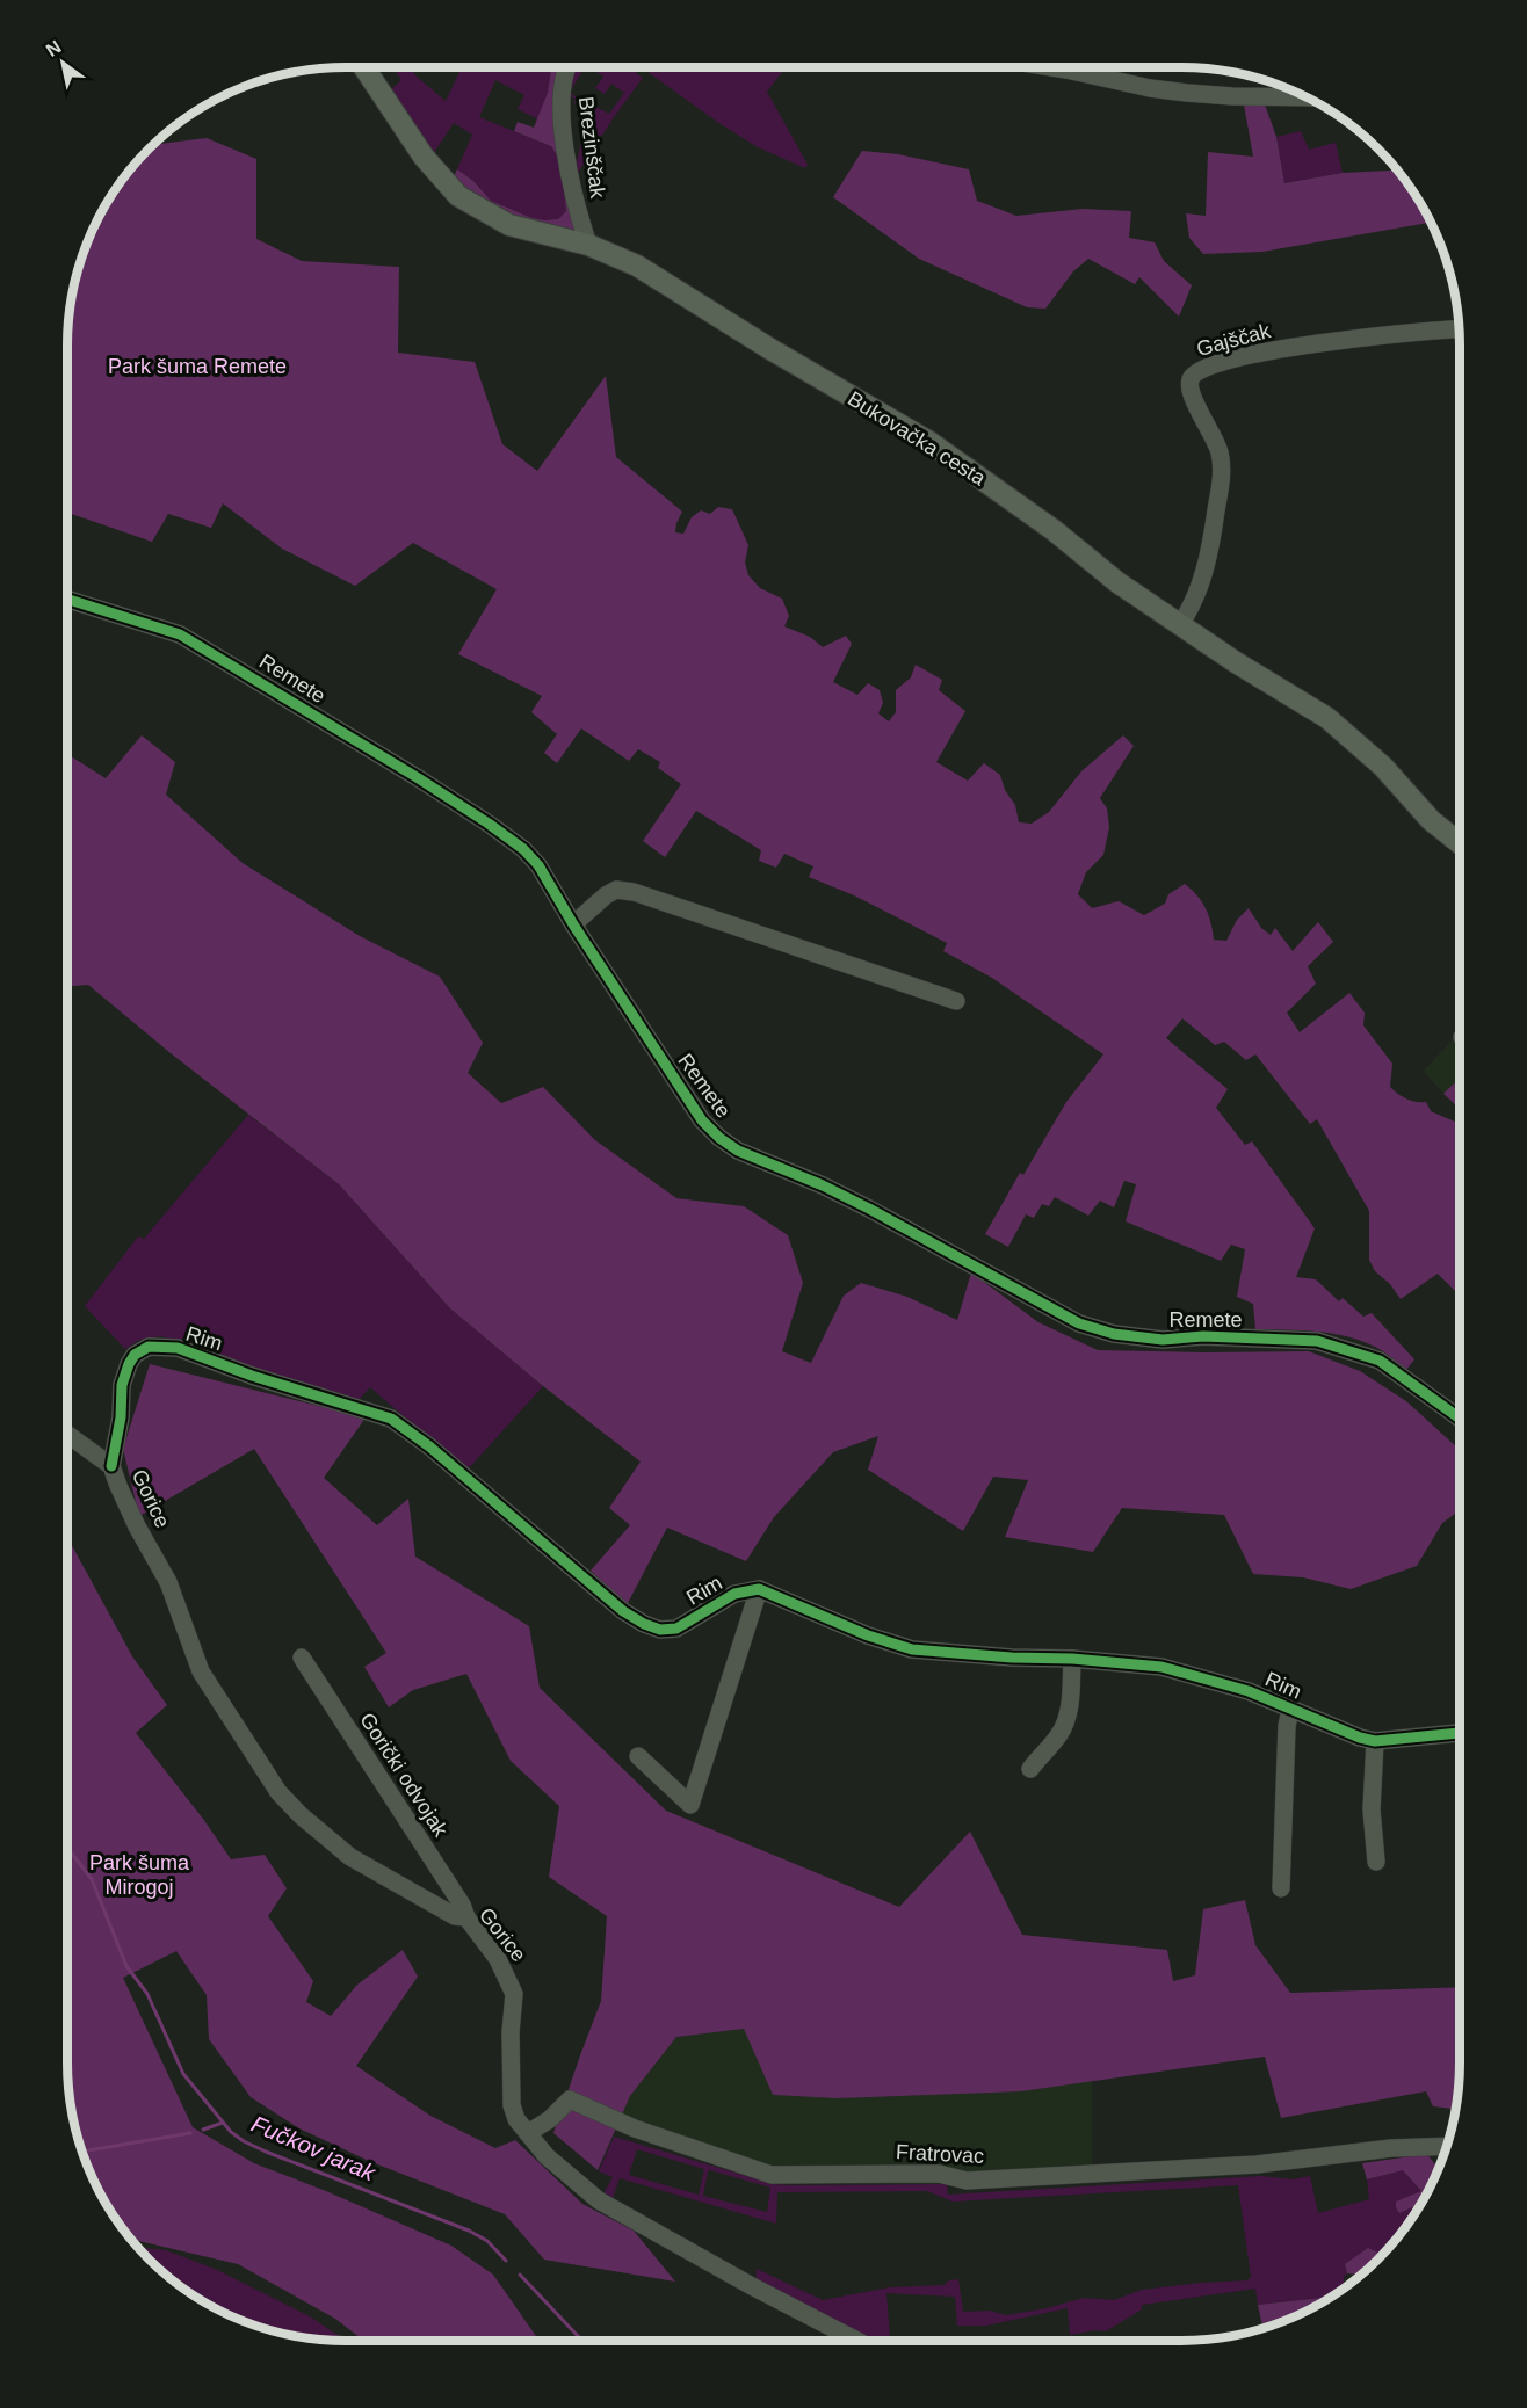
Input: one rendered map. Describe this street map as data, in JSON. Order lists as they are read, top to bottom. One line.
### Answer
{"streets":{"main road":["Bukovačka cesta"],"street":["Brezinščak","Gajščak","Remete","Rim","Gorice","Gorički odvojak","Fratrovac"]},"crossings":[["Brezinščak","Bukovačka cesta"],["Gajščak","Bukovačka cesta"],["Rim","Gorice"],["Gorice","Gorički odvojak"],["Gorice","Fratrovac"]],"water":["Fučkov jarak"],"parks":["Park šuma Remete","Park šuma Mirogoj"],"north":"top left"}
